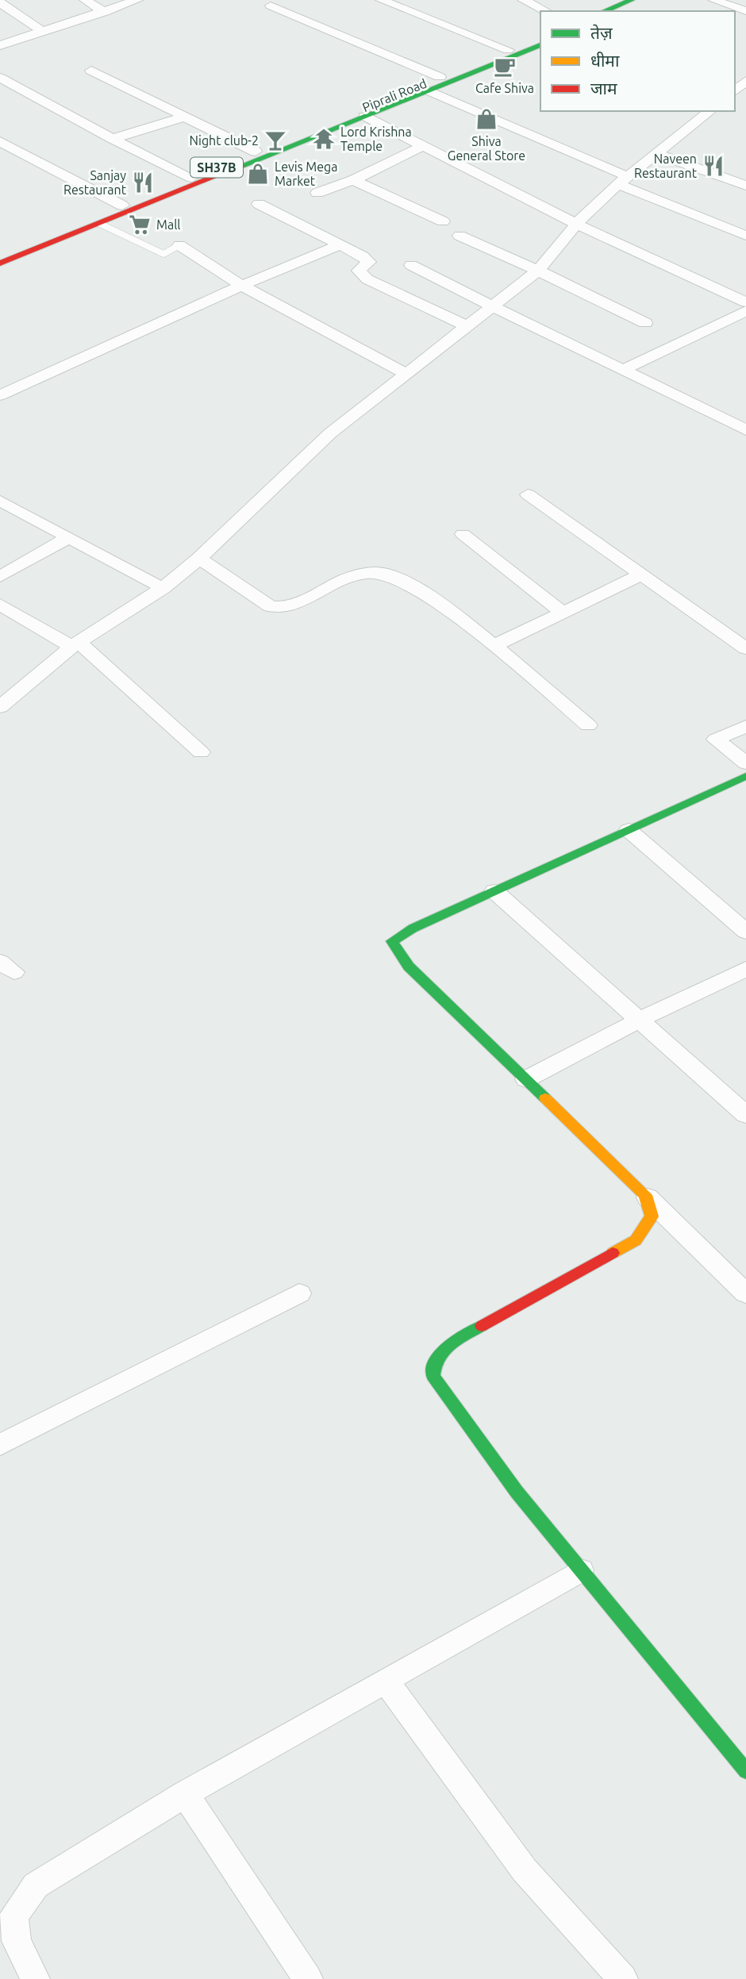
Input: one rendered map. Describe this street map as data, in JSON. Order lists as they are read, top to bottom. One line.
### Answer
{"streets":{"main road":["Piprali Road","SH37B"]},"places":{"cafe":["Cafe Shiva"],"shop":["Shiva General Store","Levis Mega Market"],"temple":["Lord Krishna Temple"],"bar":["Night club-2"],"restaurant":["Naveen Restaurant","Sanjay Restaurant"],"supermarket":["Mall"]},"legend":["तेज़","धीमा","जाम"]}
